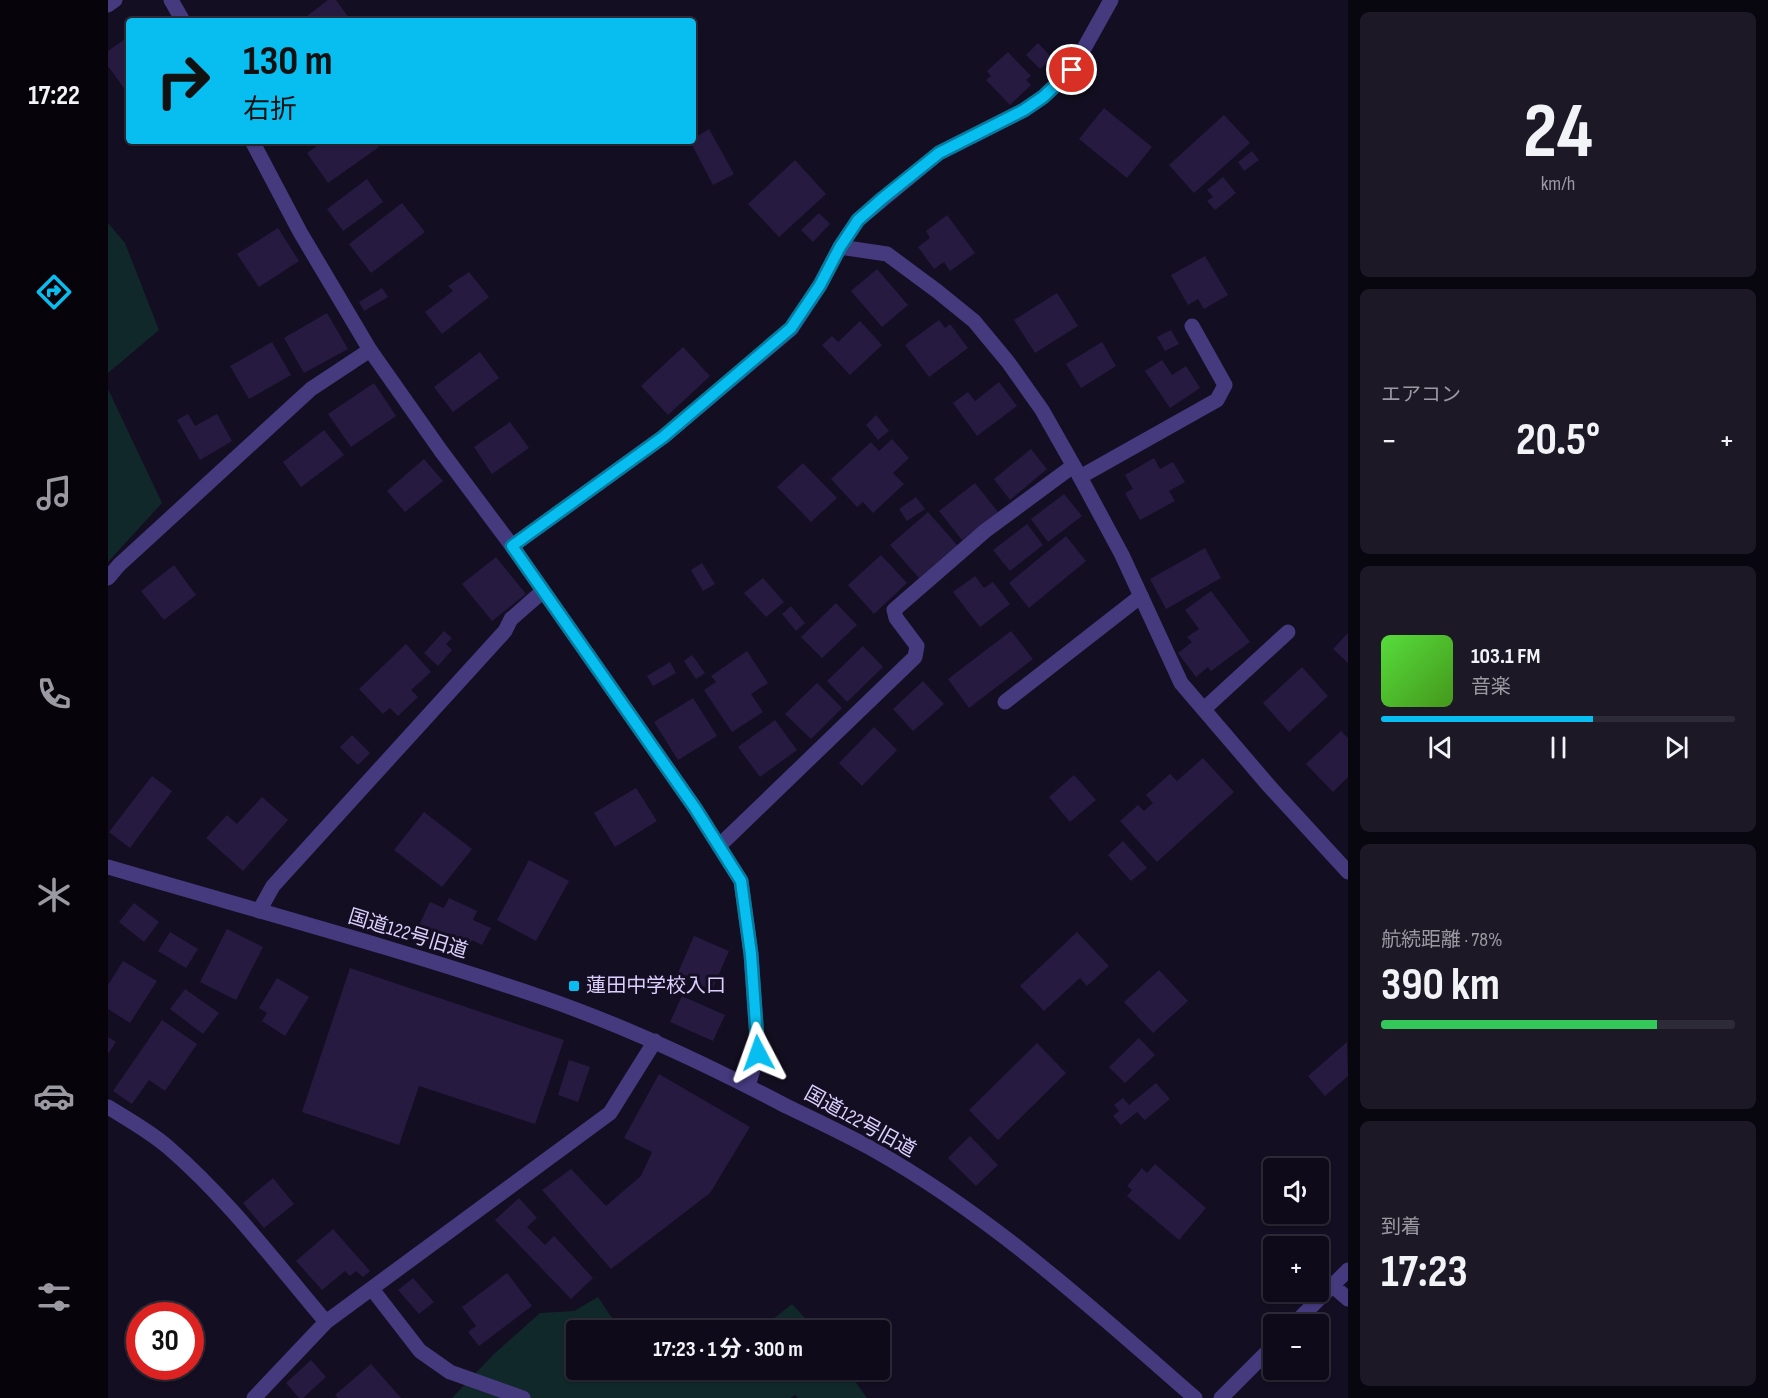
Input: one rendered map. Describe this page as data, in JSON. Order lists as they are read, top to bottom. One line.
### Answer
{"streets":{"street":["国道122号旧道"]},"places":{"transit":["蓮田中学校入口"]},"page":{"tabs":"17:22","tile":[["24","km/h"],"エアコン",["航続距離 · 78%","390 km"],["到着","17:23"]],"turn":["130 m","右折"],"heat":["−","20.5°","+"],"song":["103.1 FM","音楽"],"map_buttons":["+","−"],"limit":"30","trip":"17:23 · 1 分 · 300 m"}}
